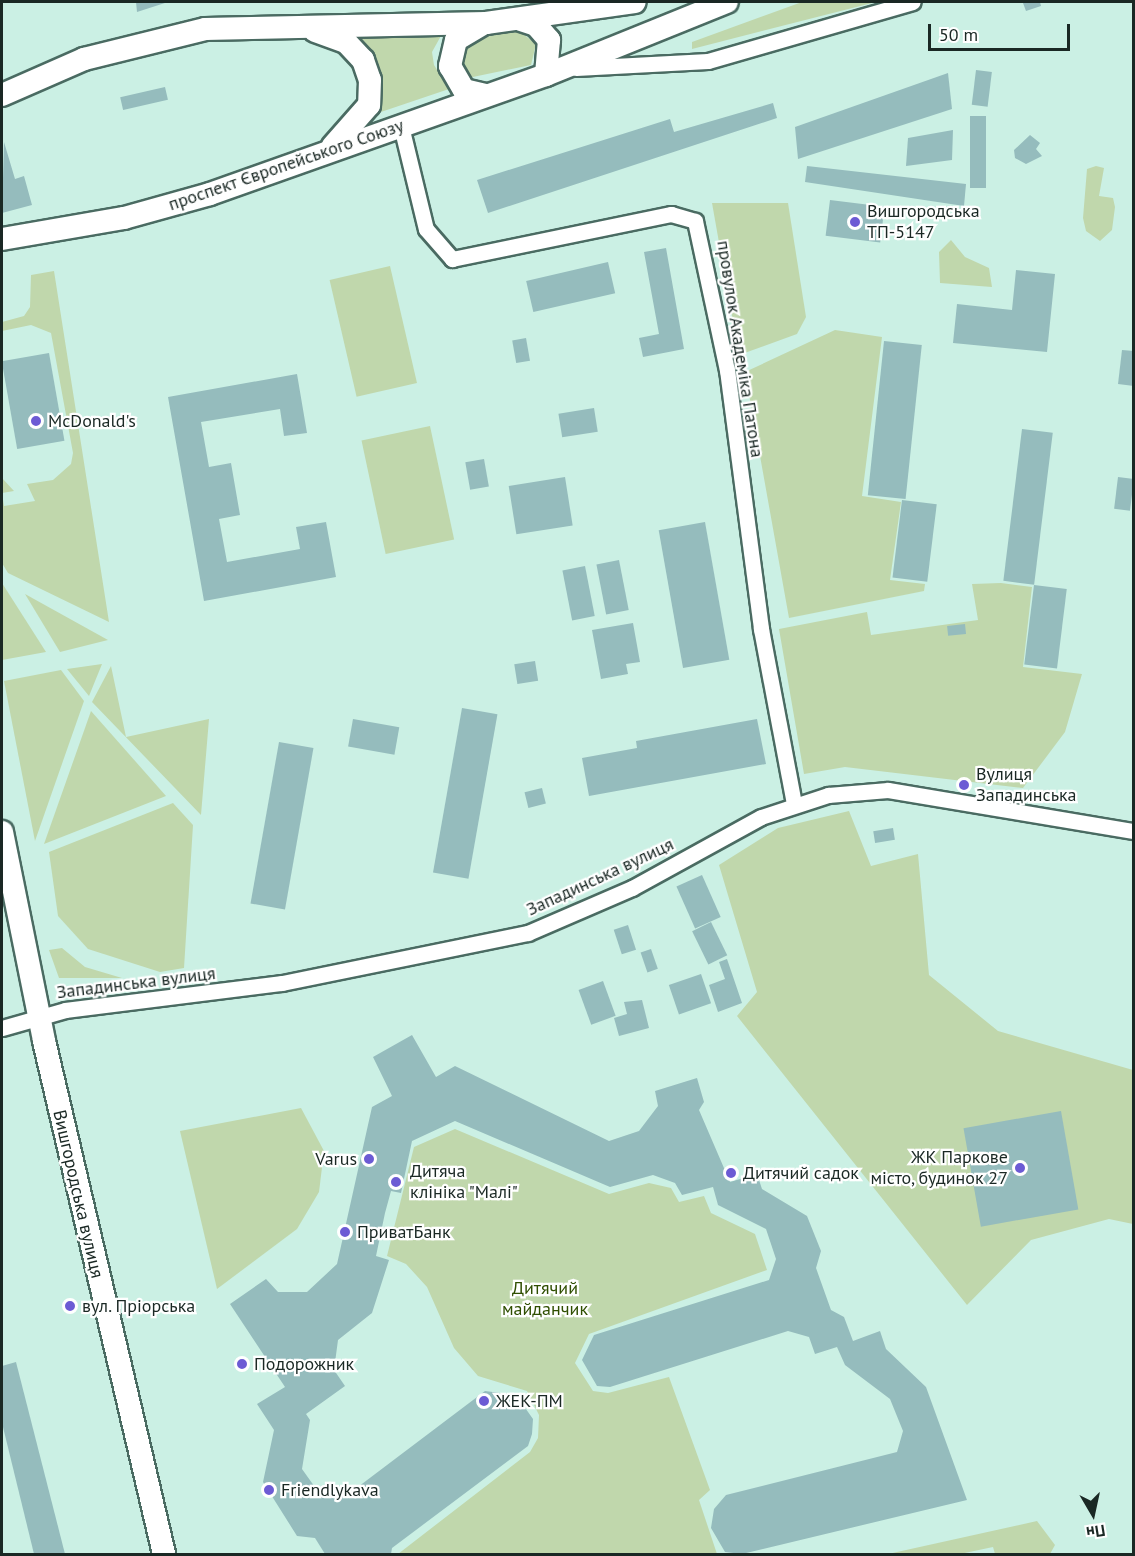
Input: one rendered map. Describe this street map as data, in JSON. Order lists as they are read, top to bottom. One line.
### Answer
{"streets":{"main road":["проспект Європейського Союзу","Вишгородська вулиця"],"street":["провулок Академіка Патона","Западинська вулиця"]},"crossings":[["проспект Європейського Союзу","провулок Академіка Патона"],["провулок Академіка Патона","Западинська вулиця"],["Западинська вулиця","Вишгородська вулиця"]],"parks":["Дитячий майданчик"],"places":["Вишгородська ТП-5147","McDonald's","Вулиця Западинська","Varus","ЖК Паркове місто, будинок 27","Дитячий садок","Дитяча клініка \"Малі\"","ПриватБанк","вул. Пріорська","Подорожник","ЖЕК-ПМ","Friendlykava"],"scale_bar":"50 m","north":"bottom"}
